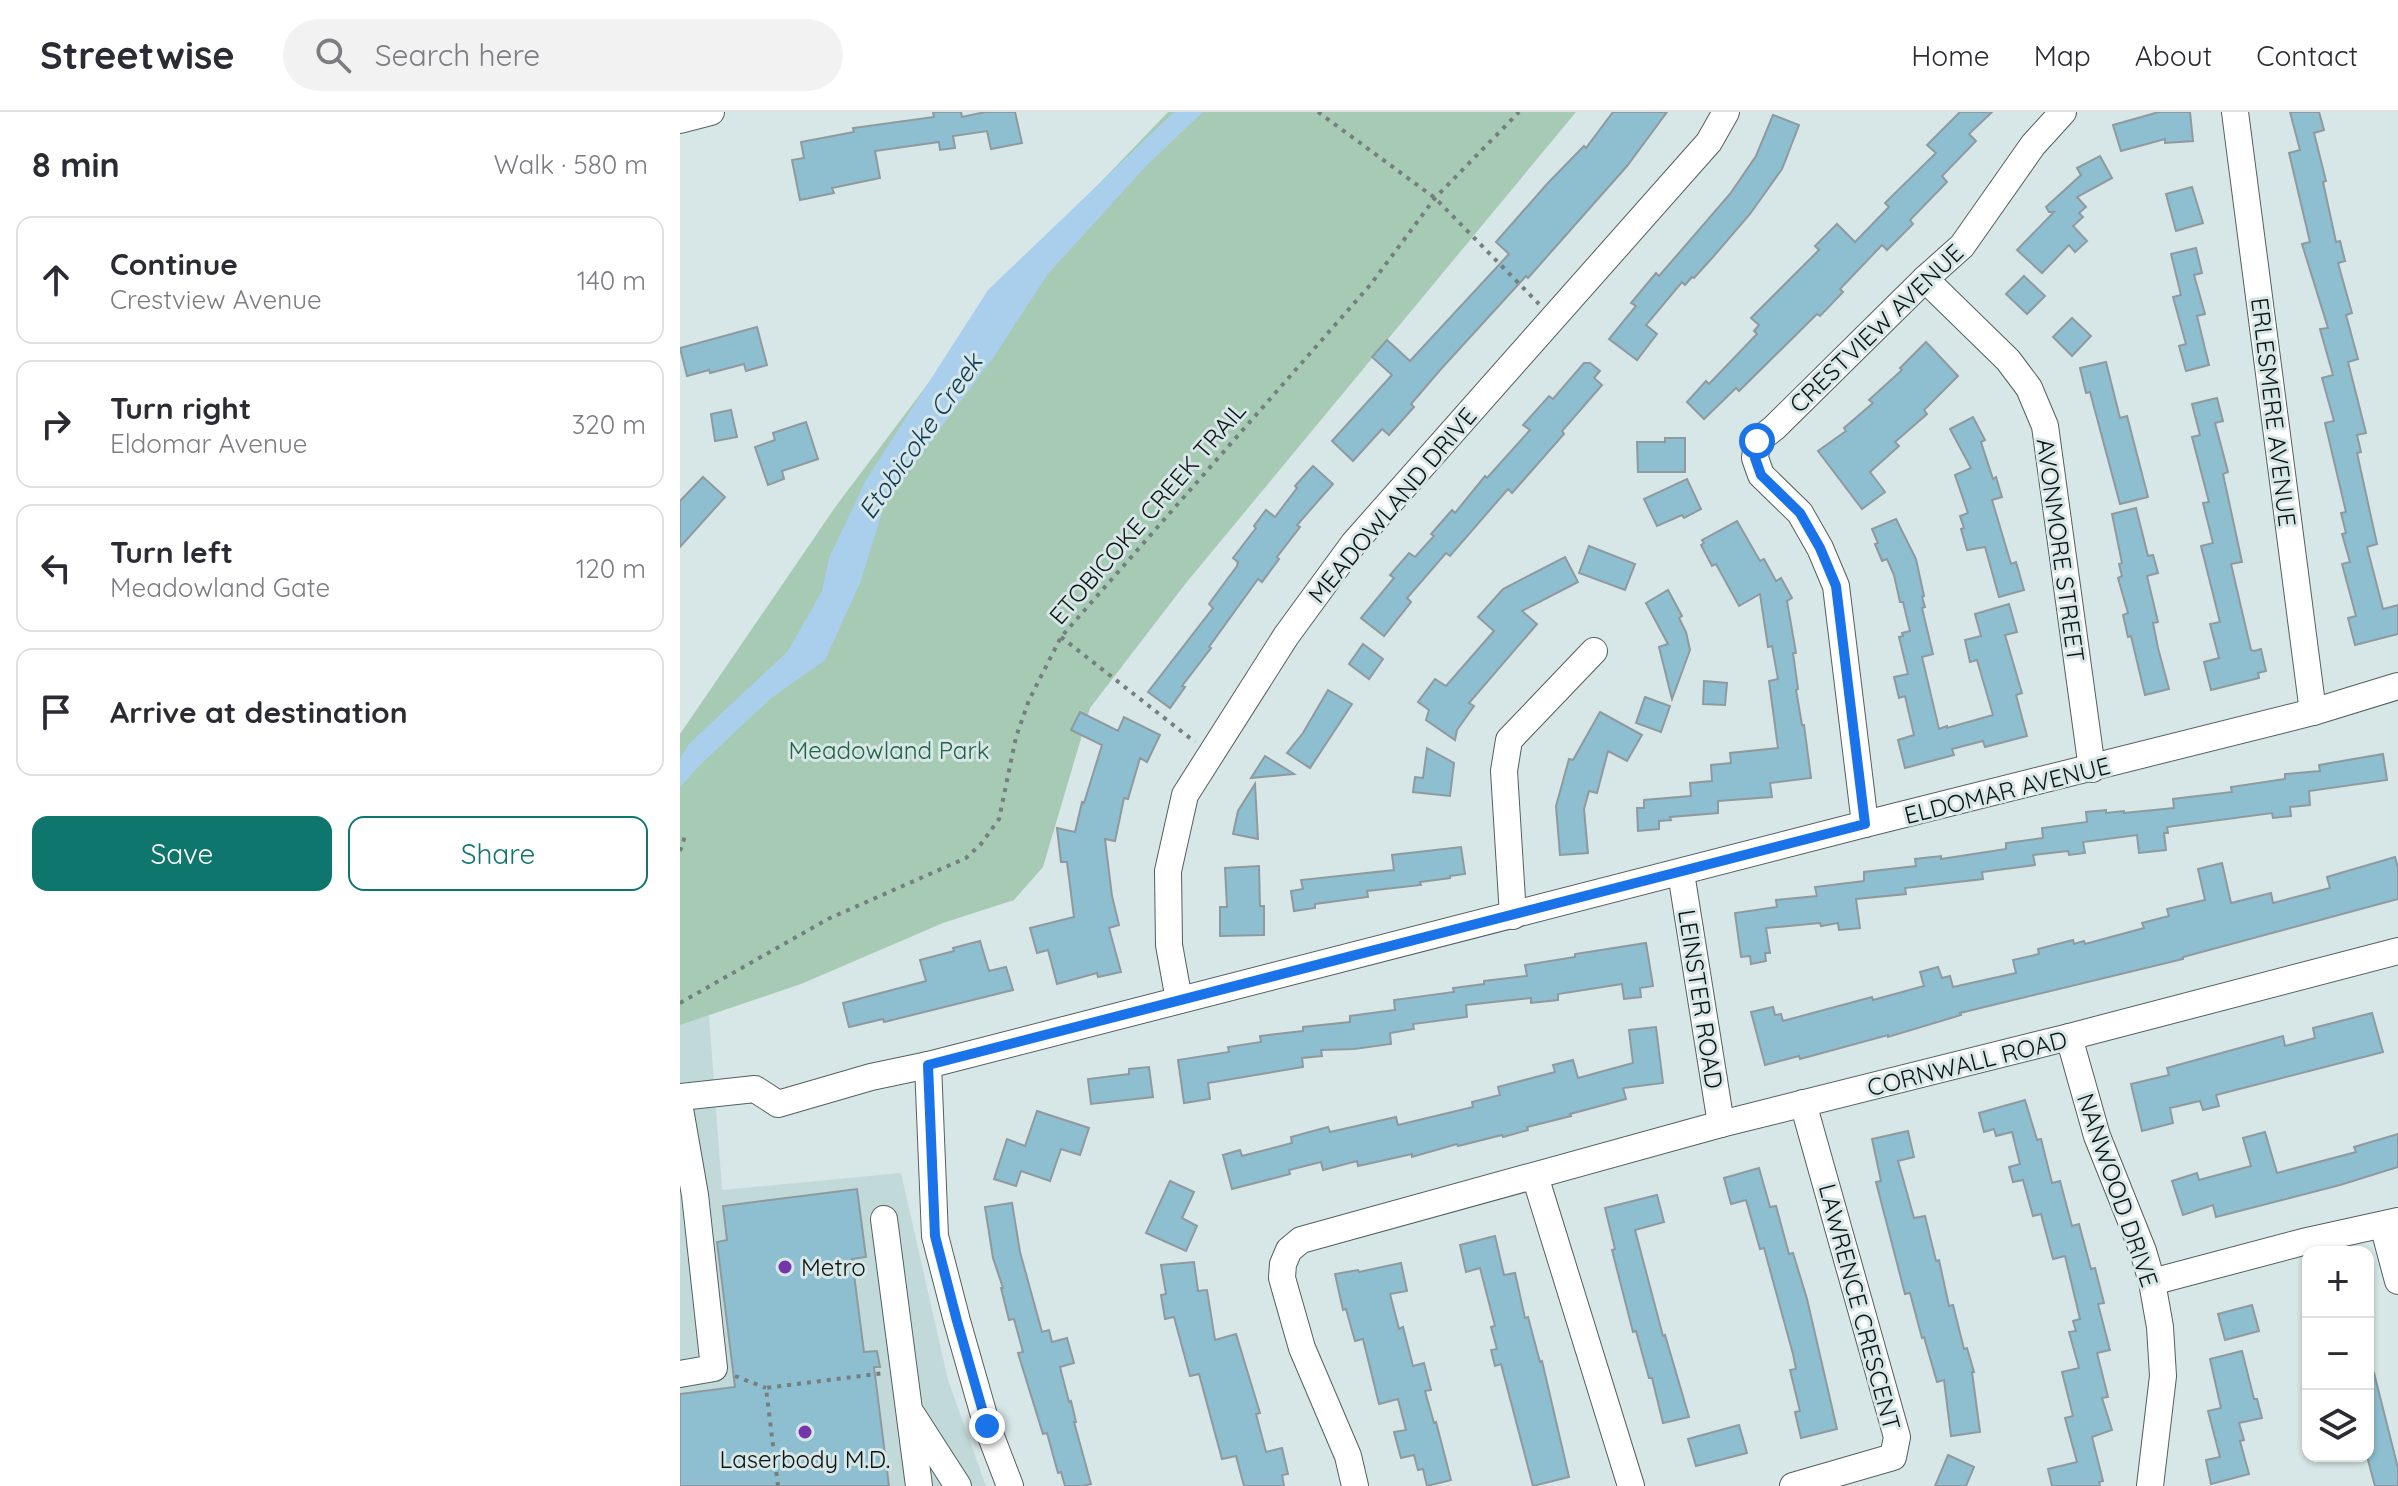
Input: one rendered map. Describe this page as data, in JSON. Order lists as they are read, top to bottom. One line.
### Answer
{"streets":{"street":["CRESTVIEW AVENUE","ERLESMERE AVENUE","MEADOWLAND DRIVE","AVONMORE STREET","ELDOMAR AVENUE","LEINSTER ROAD","CORNWALL ROAD","NANWOOD DRIVE","LAWRENCE CRESCENT"],"path":["ETOBICOKE CREEK TRAIL"]},"crossings":[["CRESTVIEW AVENUE","AVONMORE STREET"],["CRESTVIEW AVENUE","ELDOMAR AVENUE"],["ERLESMERE AVENUE","ELDOMAR AVENUE"],["MEADOWLAND DRIVE","ELDOMAR AVENUE"],["AVONMORE STREET","ELDOMAR AVENUE"],["ELDOMAR AVENUE","LEINSTER ROAD"],["LEINSTER ROAD","CORNWALL ROAD"],["CORNWALL ROAD","NANWOOD DRIVE"],["CORNWALL ROAD","LAWRENCE CRESCENT"]],"water":["Etobicoke Creek"],"parks":["Meadowland Park"],"places":["Metro","Laserbody M.D."],"page":{"header":"Streetwise","search":"Search here","nav":["Home","Map","About","Contact"],"heading":["8 min","Walk · 580 m"],"list":[["Continue","Crestview Avenue","140 m"],["Turn right","Eldomar Avenue","320 m"],["Turn left","Meadowland Gate","120 m"],"Arrive at destination"],"buttons":["Save","Share"],"map_buttons":["+","−"]}}
